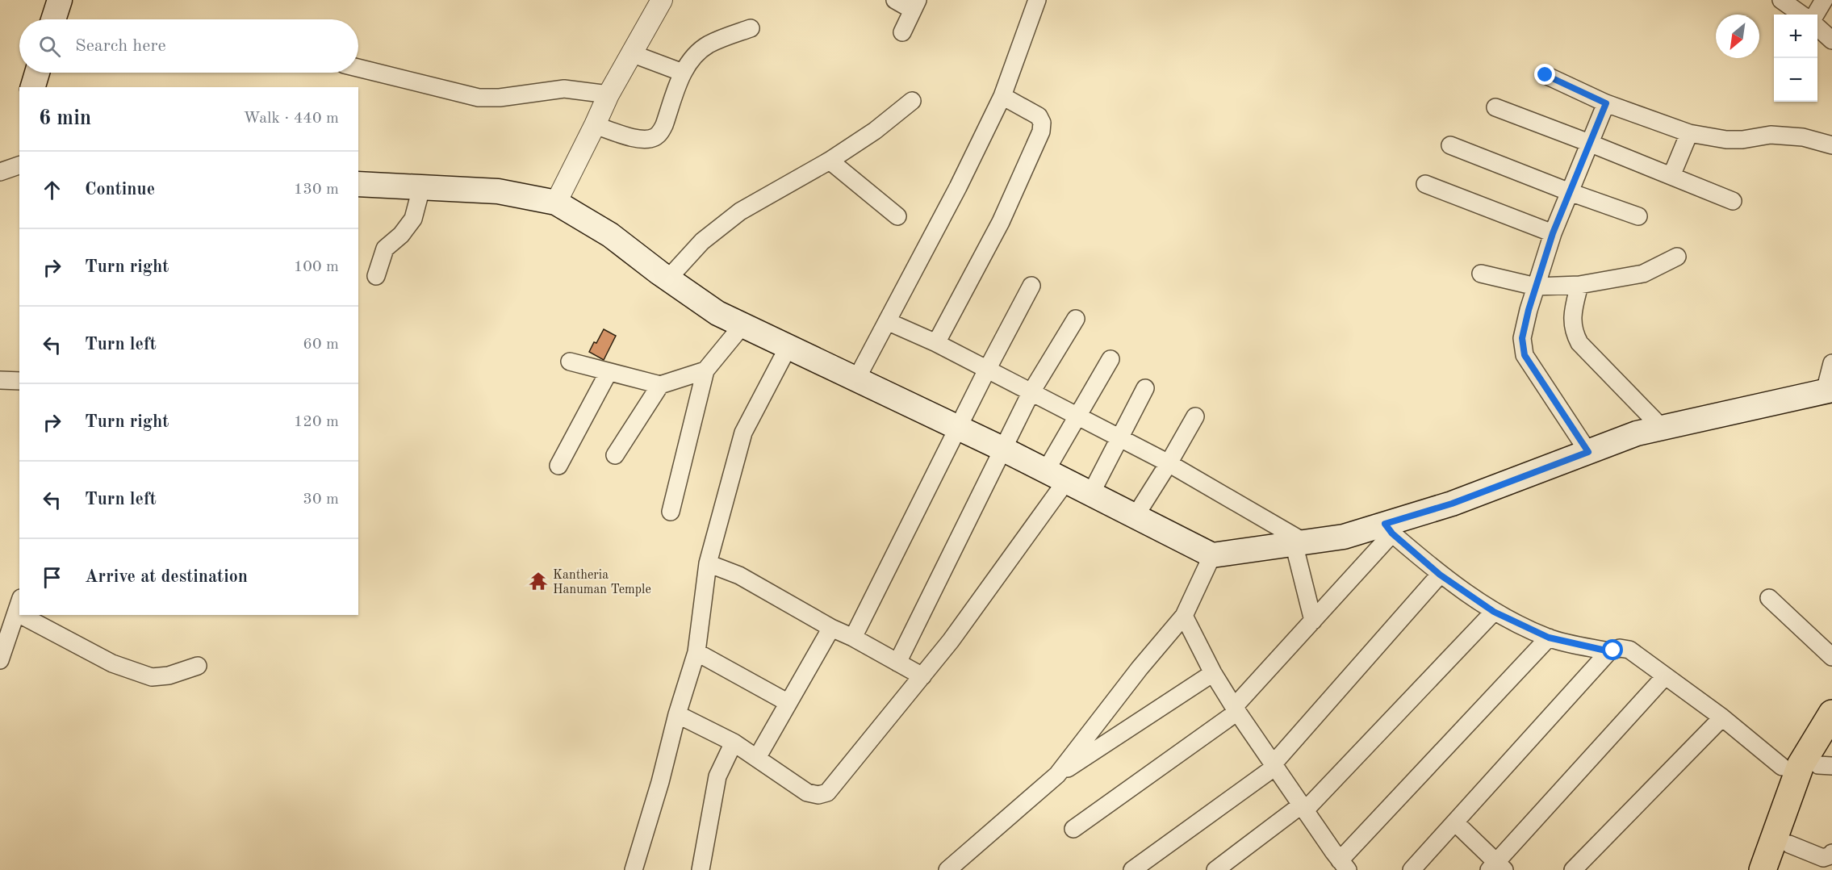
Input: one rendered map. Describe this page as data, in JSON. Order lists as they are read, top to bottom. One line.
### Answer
{"places":{"temple":["Kantheria Hanuman Temple"]},"north":"bottom left","page":{"map_buttons":["+","−"],"search":"Search here","heading":["6 min","Walk · 440 m"],"list":[["Continue","130 m"],["Turn right","100 m"],["Turn left","60 m"],["Turn right","120 m"],["Turn left","30 m"],"Arrive at destination"]}}
